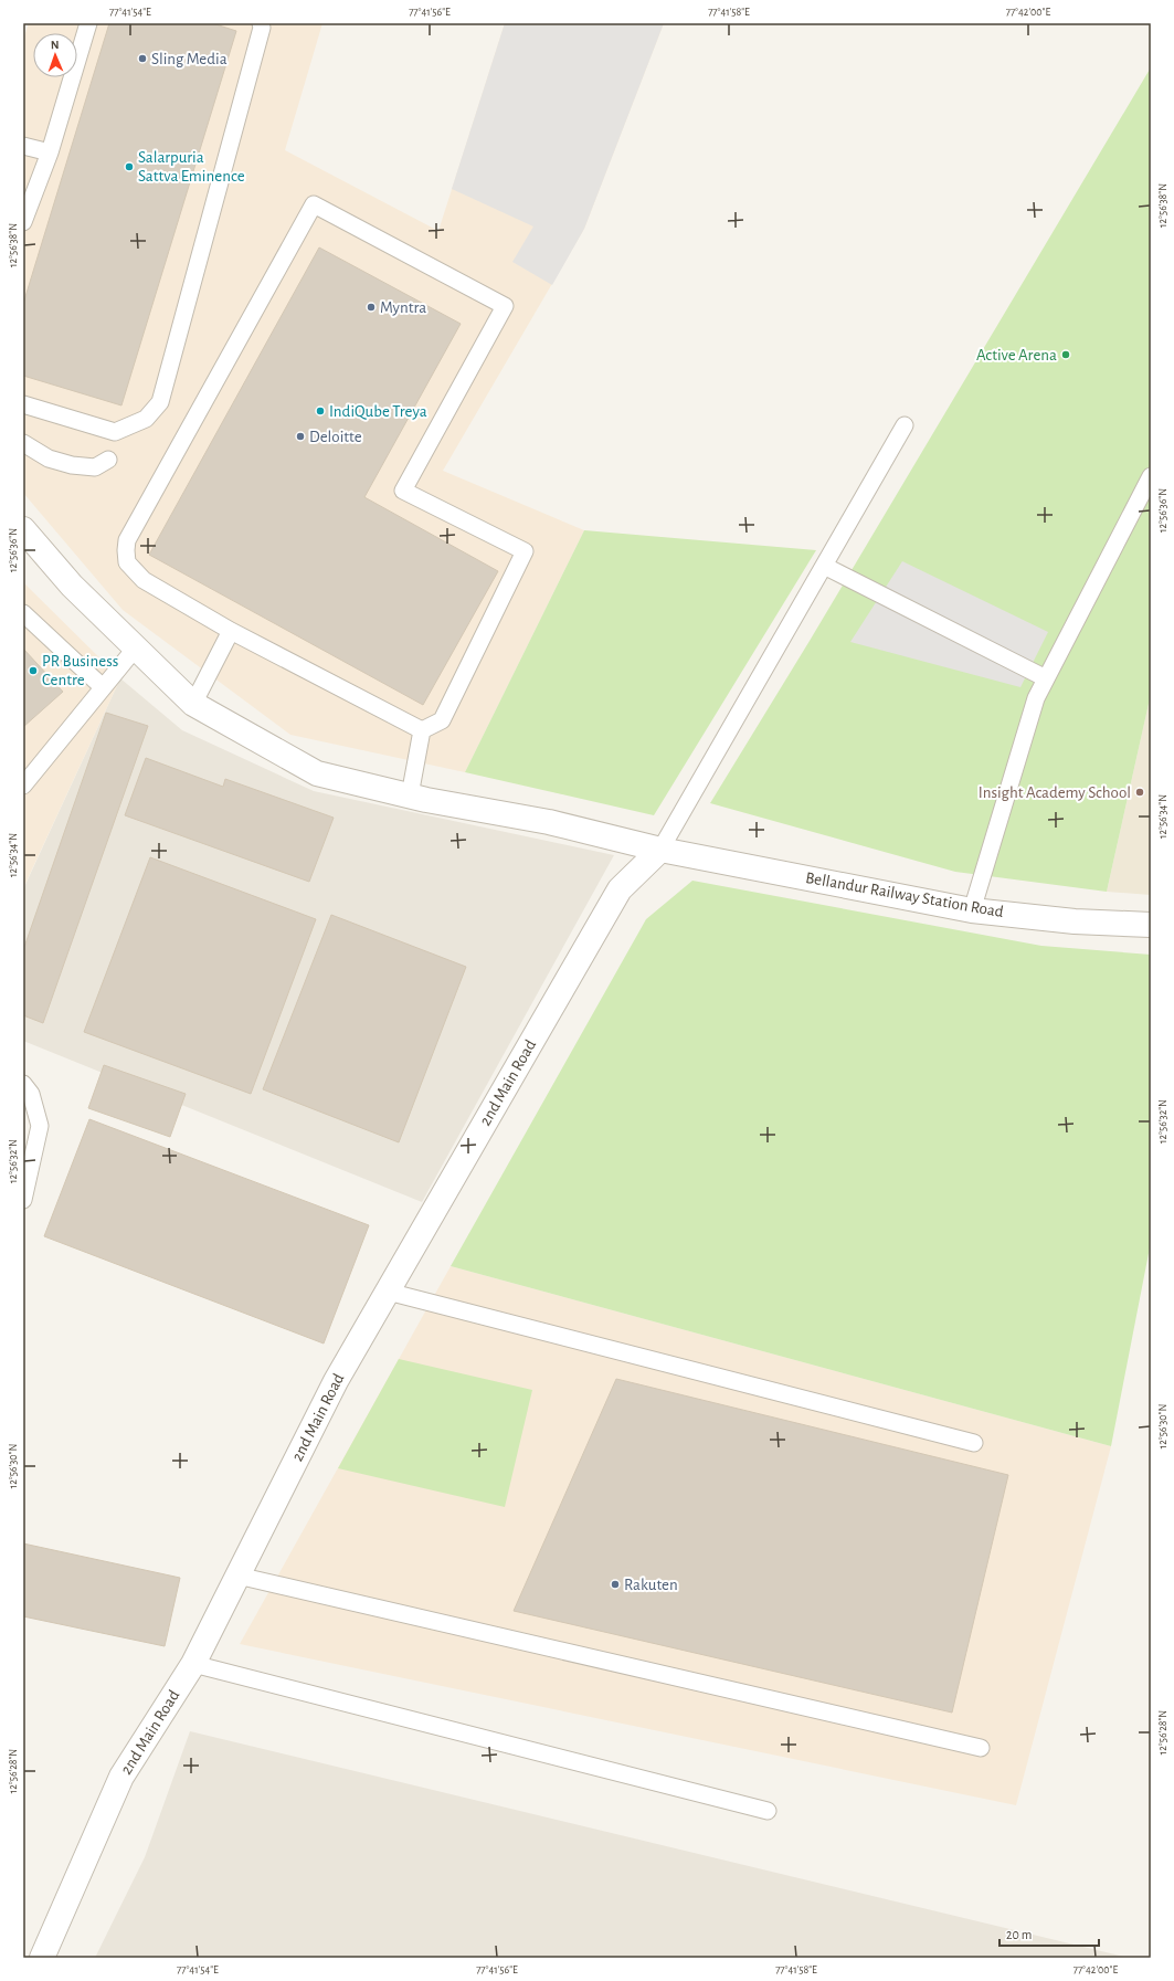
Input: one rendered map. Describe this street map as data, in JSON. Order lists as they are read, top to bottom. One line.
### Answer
{"streets":{"street":["Bellandur Railway Station Road","2nd Main Road"]},"crossings":[["Bellandur Railway Station Road","2nd Main Road"]],"places":["Sling Media","Salarpuria Sattva Eminence","Myntra","Active Arena","IndiQube Treya","Deloitte","PR Business Centre","Insight Academy School","Rakuten"],"scale_bar":"20 m","north":"top","coordinates":["77°41'54\"E","77°41'56\"E","77°41'58\"E","77°42'00\"E","12°56'38\"N","12°56'36\"N","12°56'34\"N","12°56'32\"N","12°56'30\"N","12°56'28\"N"]}
